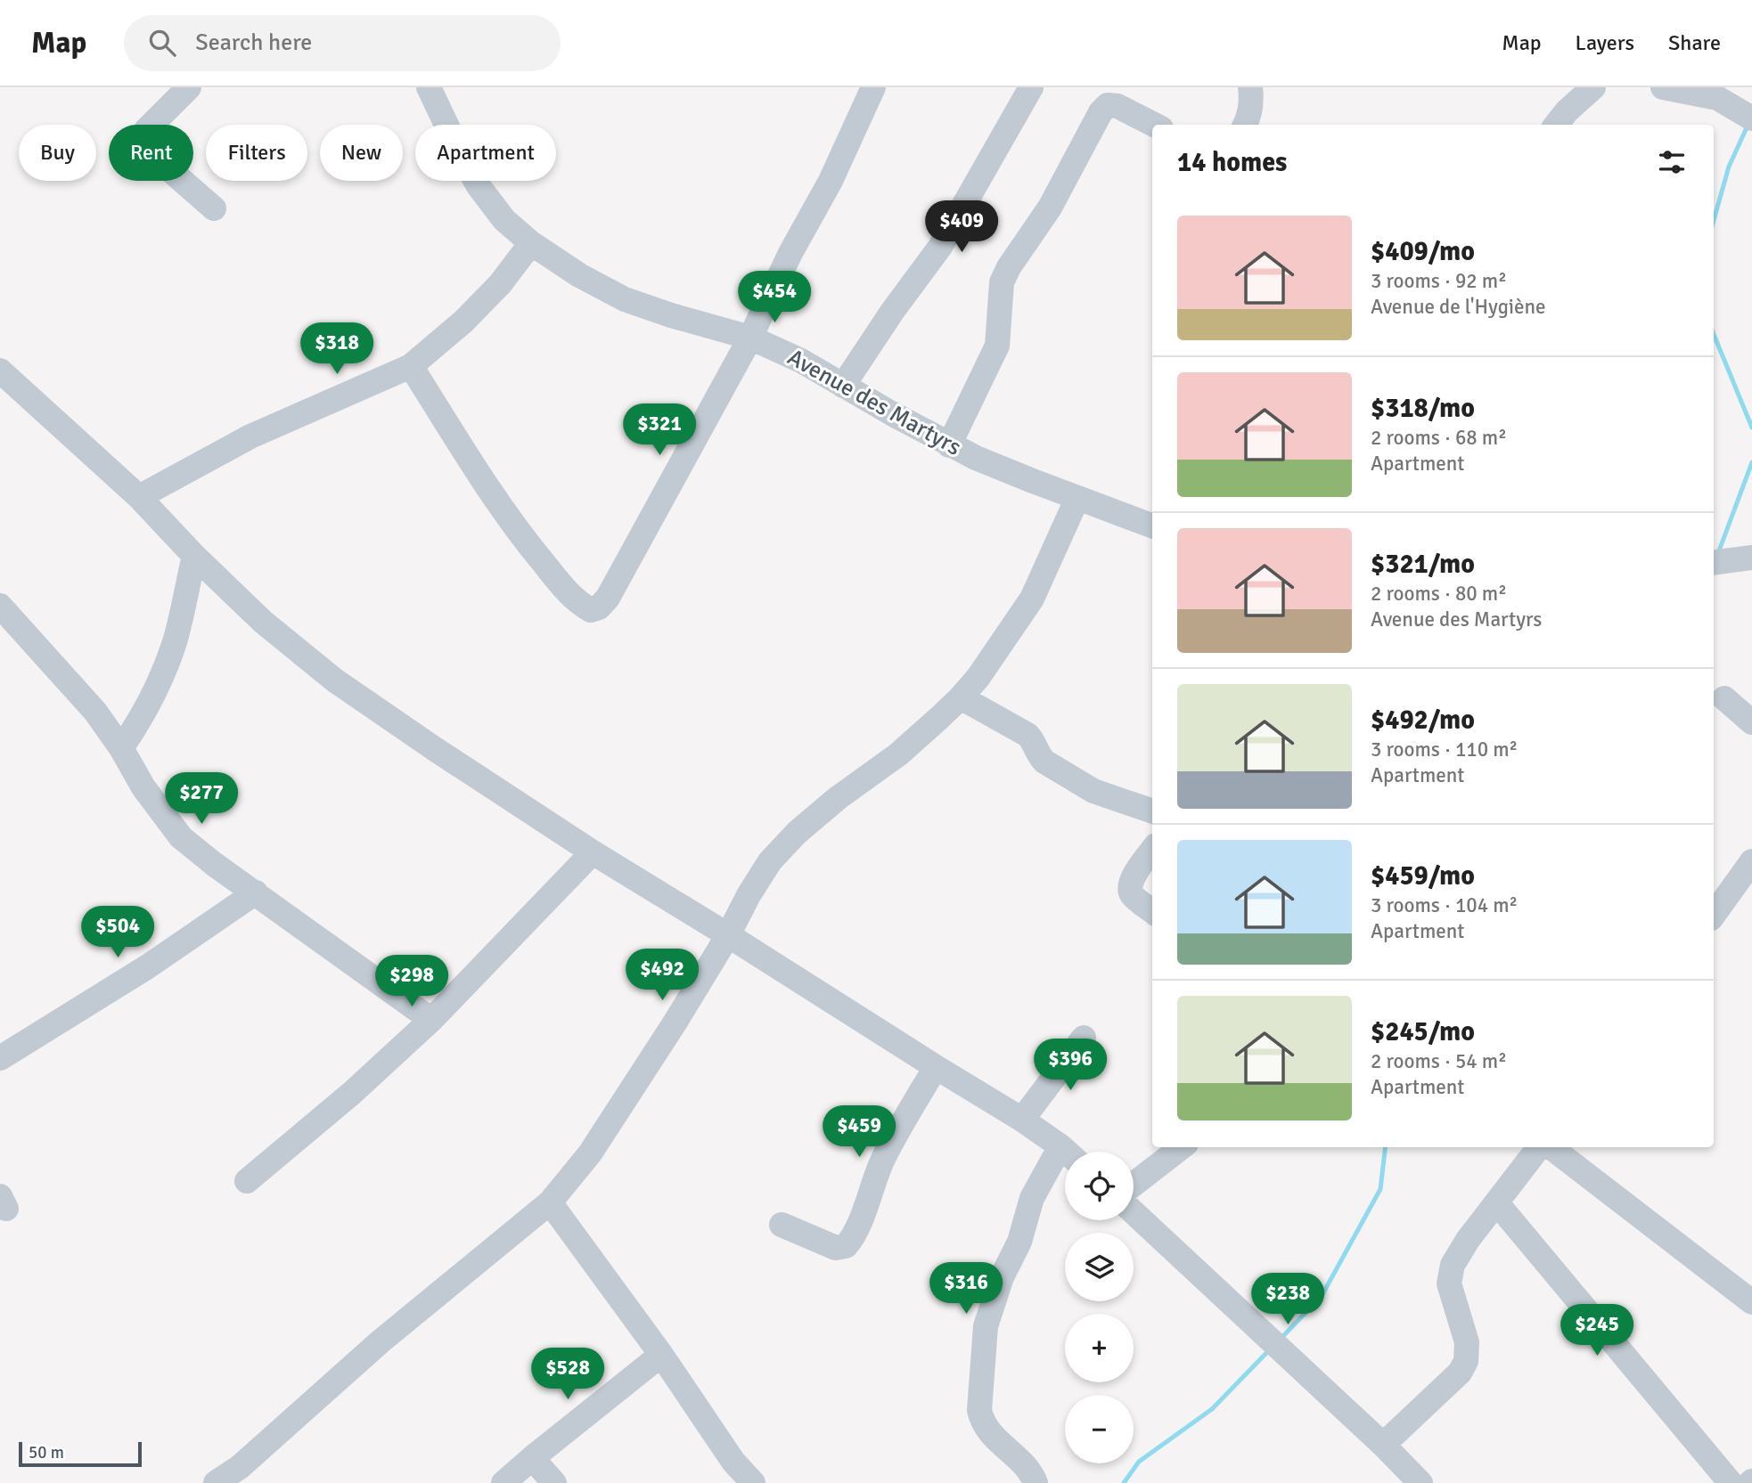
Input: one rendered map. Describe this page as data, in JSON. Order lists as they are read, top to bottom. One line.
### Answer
{"streets":{"street":["Avenue des Martyrs"]},"scale_bar":"50 m","page":{"header":"Map","search":"Search here","nav":["Map","Layers","Share"],"chip":["Buy","Rent","Filters","New","Apartment"],"heading":"14 homes","list":[{"name":"$409/mo","note":"3 rooms · 92 m² · Avenue de l'Hygiène"},{"name":"$318/mo","note":"2 rooms · 68 m² · Apartment"},{"name":"$321/mo","note":"2 rooms · 80 m² · Avenue des Martyrs"},{"name":"$492/mo","note":"3 rooms · 110 m² · Apartment"},{"name":"$459/mo","note":"3 rooms · 104 m² · Apartment"},{"name":"$245/mo","note":"2 rooms · 54 m² · Apartment"}],"price":["$409","$454","$318","$321","$277","$504","$492","$298","$396","$459","$316","$238","$245","$528"],"map_buttons":["+","−"],"scale":"50 m"}}
